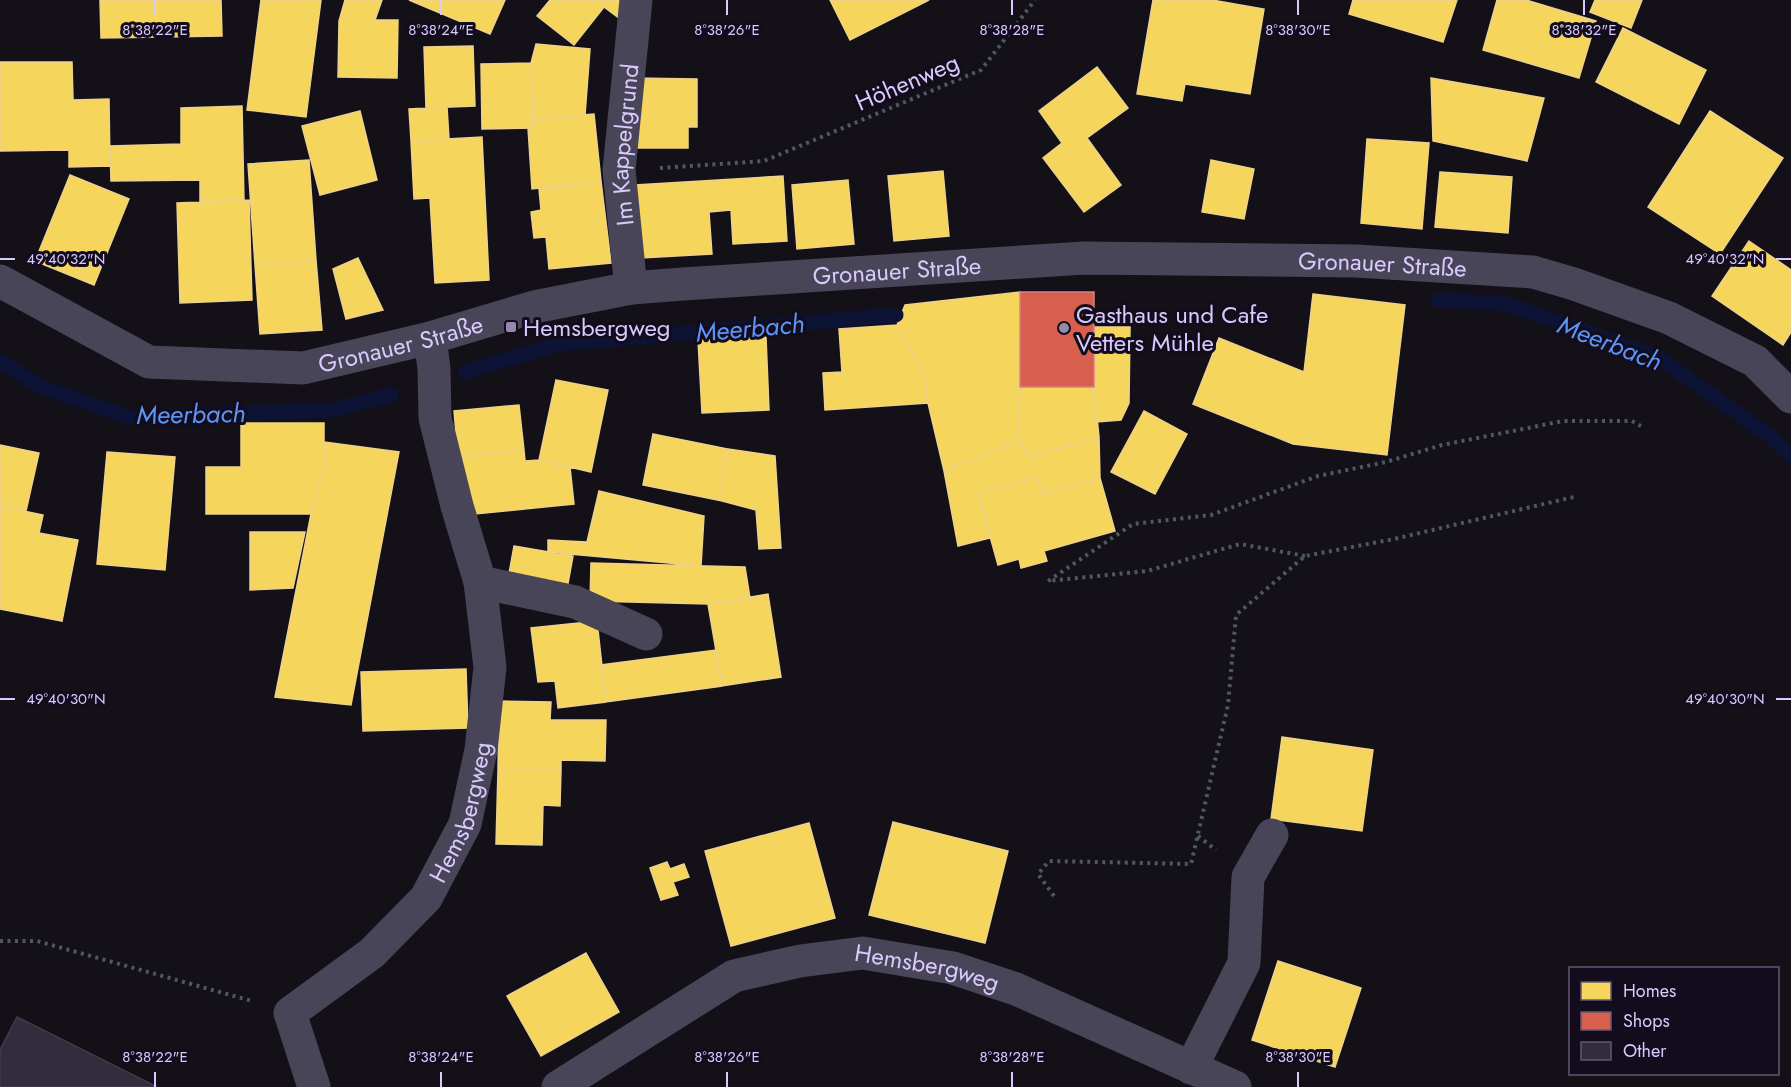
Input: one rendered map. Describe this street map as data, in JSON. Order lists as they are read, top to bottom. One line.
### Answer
{"streets":{"street":["Im Kappelgrund","Gronauer Straße","Hemsbergweg"],"path":["Höhenweg"]},"crossings":[["Höhenweg","Im Kappelgrund"],["Im Kappelgrund","Gronauer Straße"],["Gronauer Straße","Hemsbergweg"]],"water":["Meerbach"],"places":{"transit":["Hemsbergweg"],"other":["Gasthaus und Cafe Vetters Mühle"]},"legend":["Homes","Shops","Other"],"coordinates":["8°38'22\"E","8°38'24\"E","8°38'26\"E","8°38'28\"E","8°38'30\"E","8°38'32\"E","49°40'32\"N","49°40'30\"N"]}
